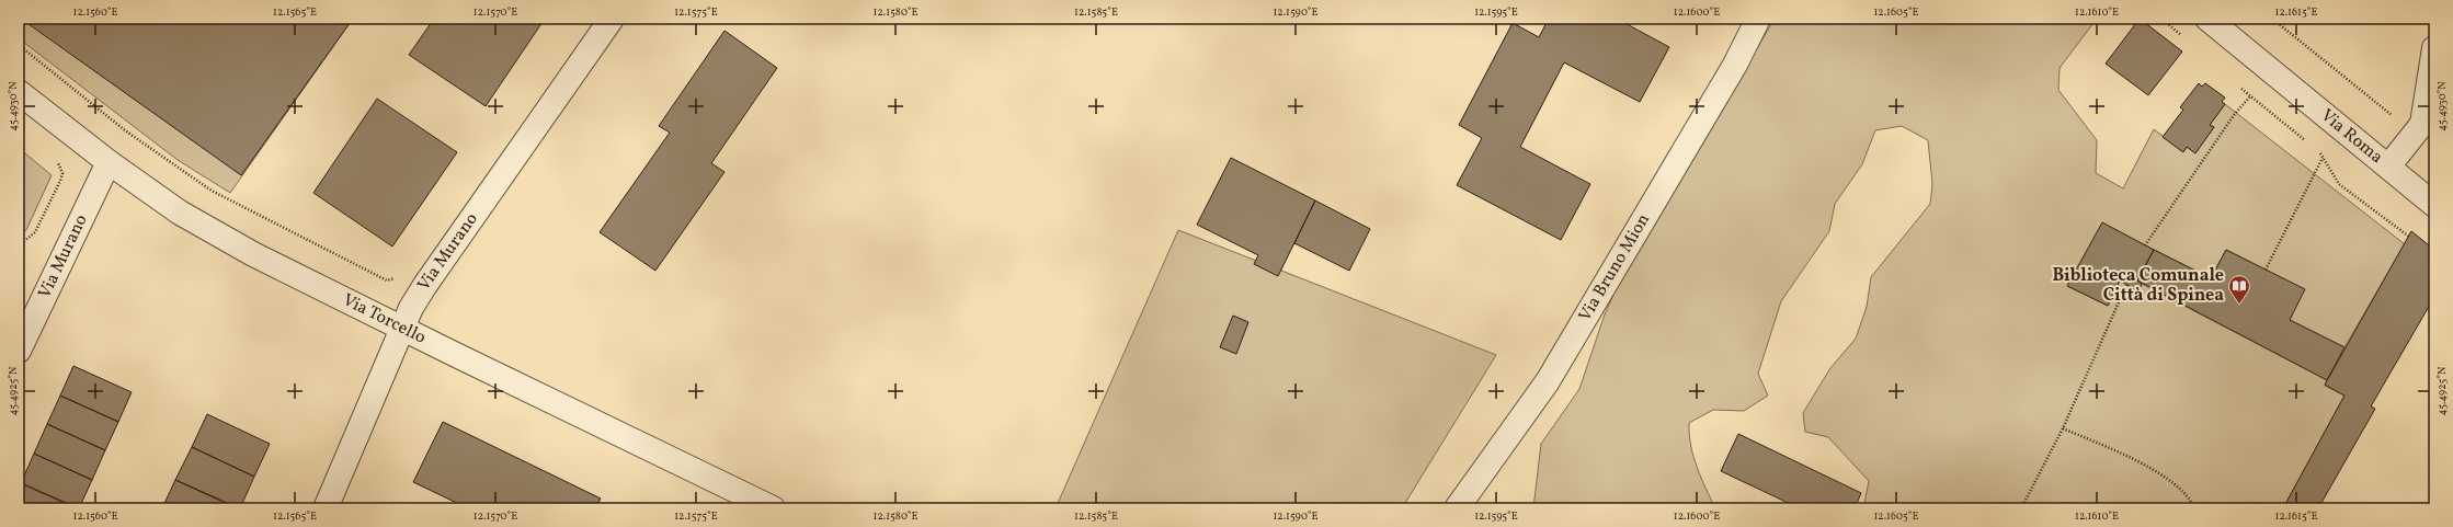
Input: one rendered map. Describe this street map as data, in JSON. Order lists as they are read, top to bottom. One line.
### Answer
{"streets":{"street":["Via Roma","Via Murano","Via Bruno Mion","Via Torcello"]},"crossings":[["Via Murano","Via Torcello"]],"places":{"library":["Biblioteca Comunale Città di Spinea"]},"coordinates":["12.1560°E","12.1565°E","12.1570°E","12.1575°E","12.1580°E","12.1585°E","12.1590°E","12.1595°E","12.1600°E","12.1605°E","12.1610°E","12.1615°E","45.4930°N","45.4925°N"]}
